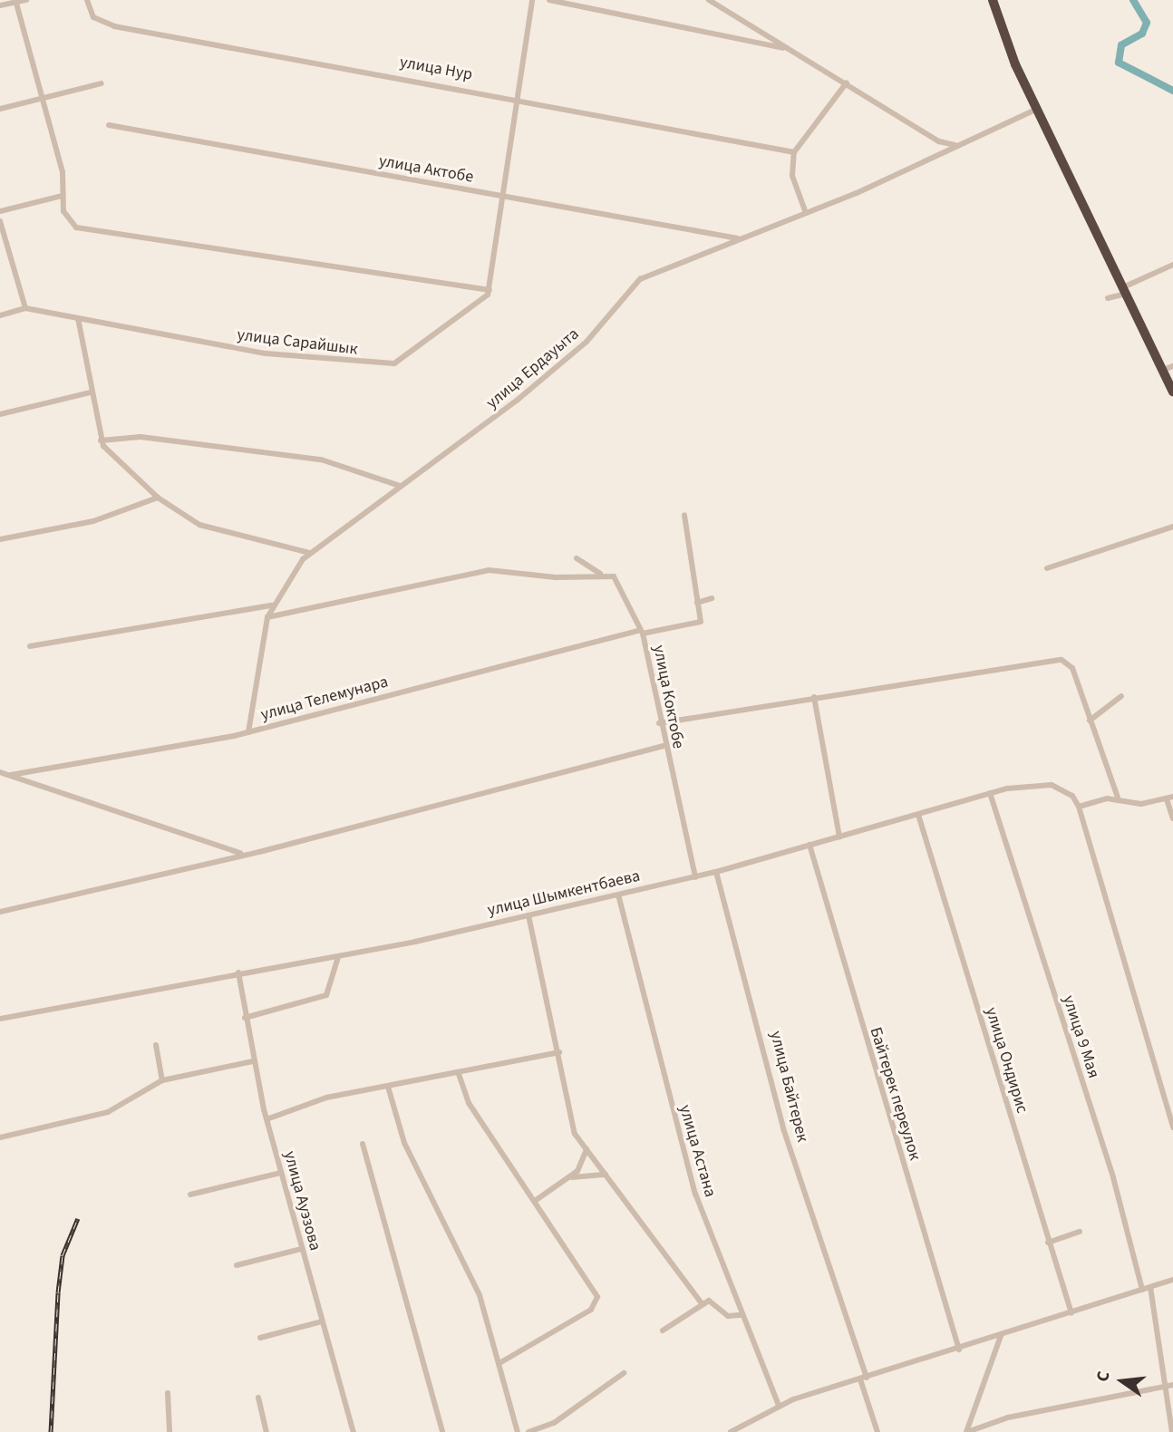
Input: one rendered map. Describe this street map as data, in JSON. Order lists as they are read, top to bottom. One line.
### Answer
{"streets":{"street":["улица Нур","улица Актобе","улица Сарайшык","улица Ердауыта","улица Коктобе","улица Телемунара","улица Шымкентбаева","улица 9 Мая","улица Ондирис","улица Байтерек","Байтерек переулок","улица Астана","улица Ауэзова"]},"crossings":[["улица Актобе","улица Ердауыта"],["улица Ердауыта","улица Телемунара"],["улица Коктобе","улица Телемунара"],["улица Коктобе","улица Шымкентбаева"],["улица Шымкентбаева","улица 9 Мая"],["улица Шымкентбаева","улица Ондирис"],["улица Шымкентбаева","улица Байтерек"],["улица Шымкентбаева","Байтерек переулок"],["улица Шымкентбаева","улица Астана"],["улица Шымкентбаева","улица Ауэзова"]],"north":"left"}
